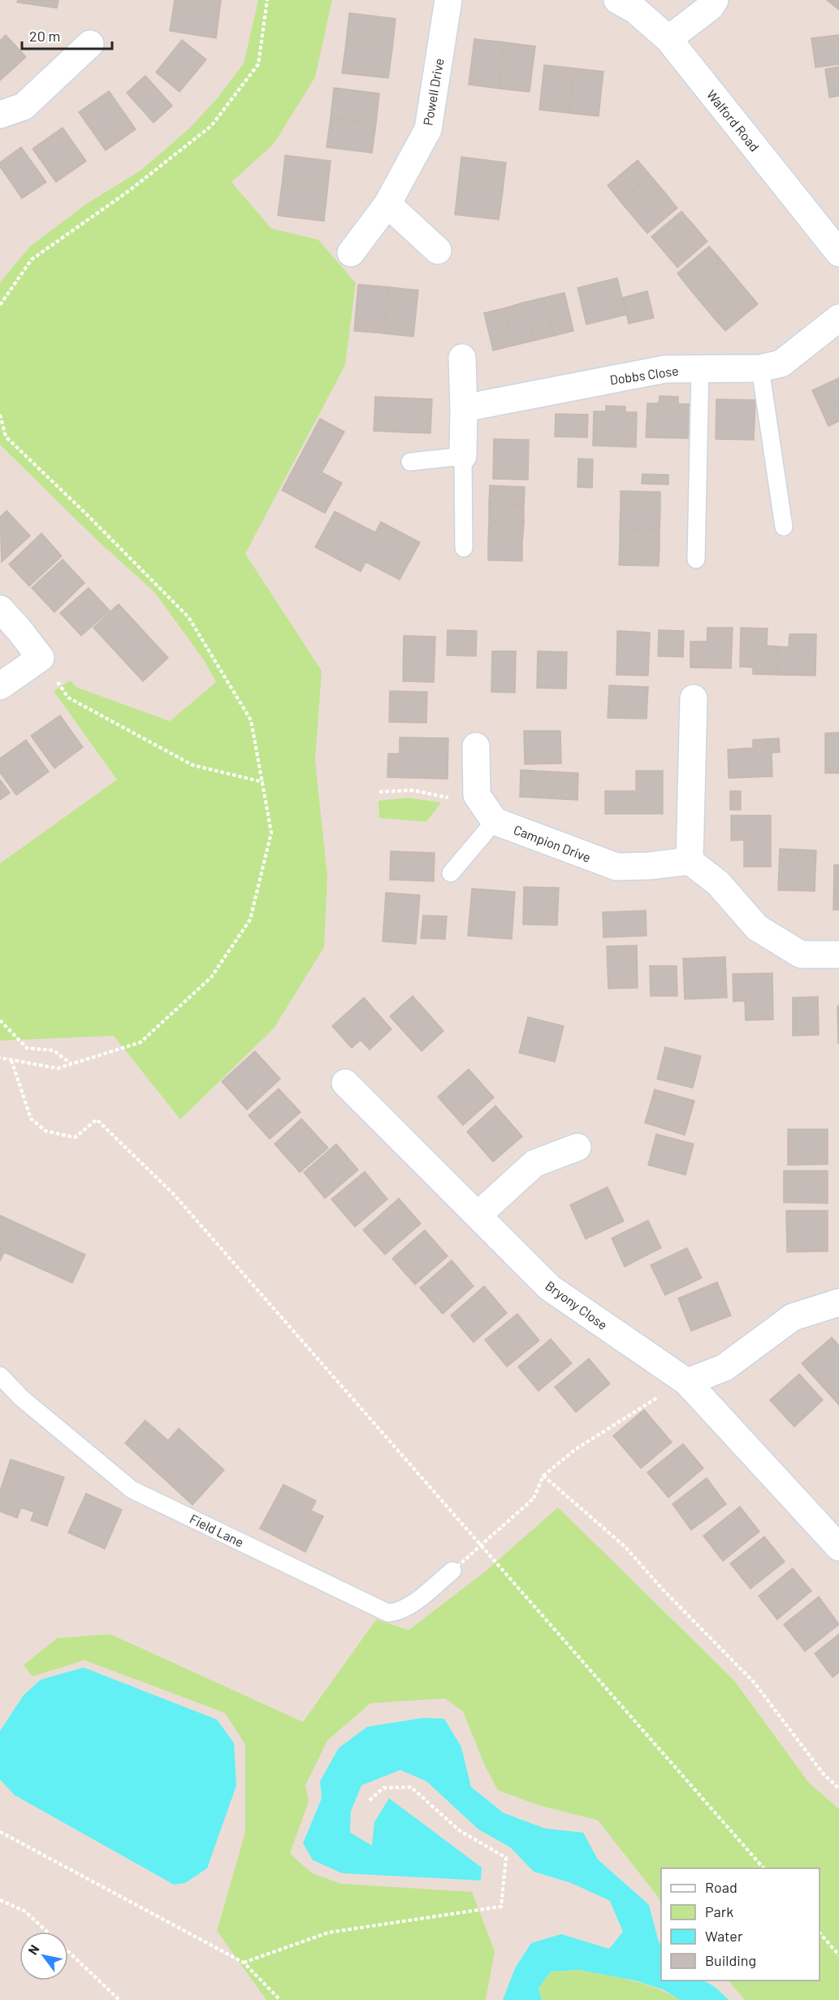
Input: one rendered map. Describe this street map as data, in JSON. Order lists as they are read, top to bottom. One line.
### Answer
{"streets":{"street":["Powell Drive","Walford Road","Dobbs Close","Campion Drive","Bryony Close"],"lane":["Field Lane"]},"legend":["Road","Park","Water","Building"],"scale_bar":"20 m","north":"top left"}
